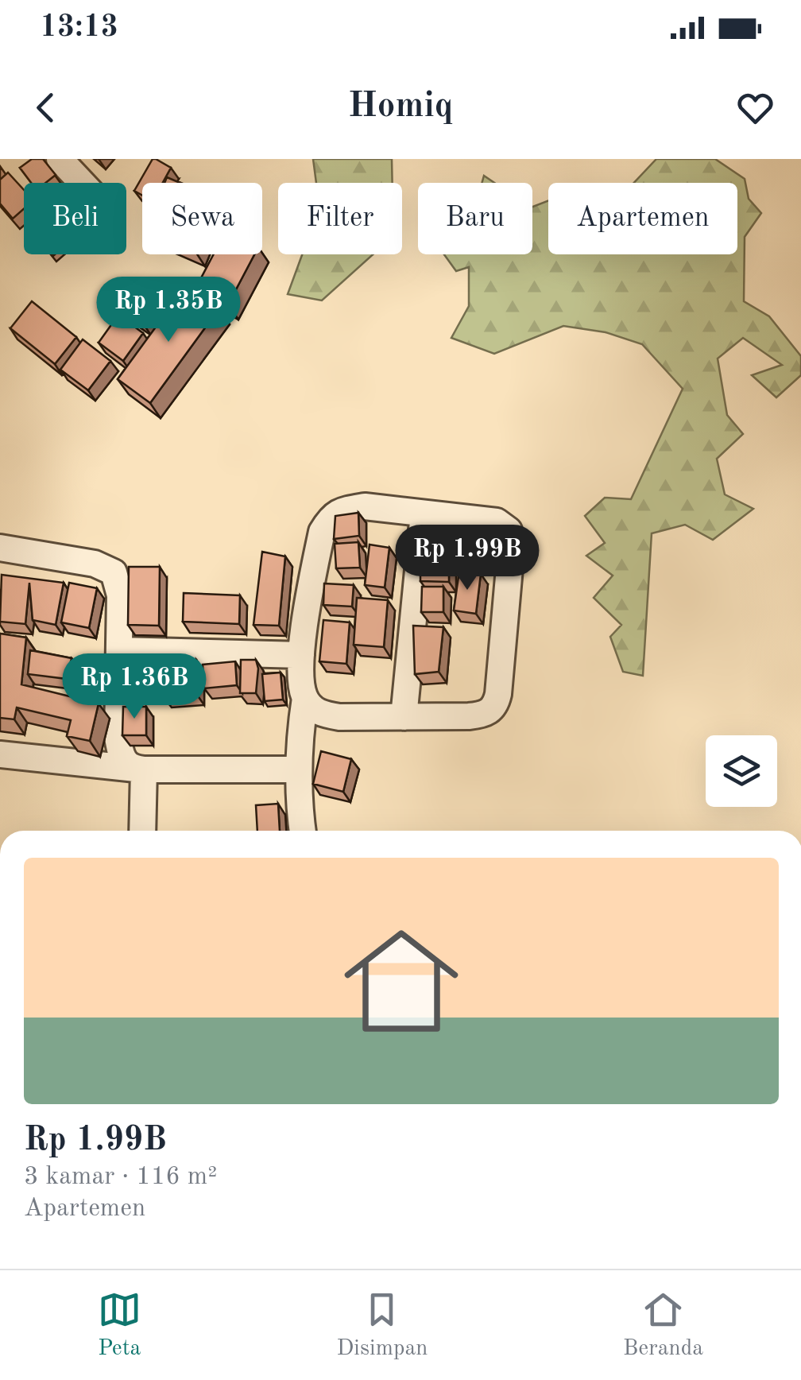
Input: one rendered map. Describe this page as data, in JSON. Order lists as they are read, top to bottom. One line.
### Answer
{"page":{"status":"13:13","header":"Homiq","chip":["Beli","Sewa","Filter","Baru","Apartemen"],"price":["Rp 1.35B","Rp 1.99B","Rp 1.36B"],"list":[{"name":"Rp 1.99B","note":"3 kamar · 116 m² · Apartemen"}],"tabs":["Peta","Disimpan","Beranda"]}}
